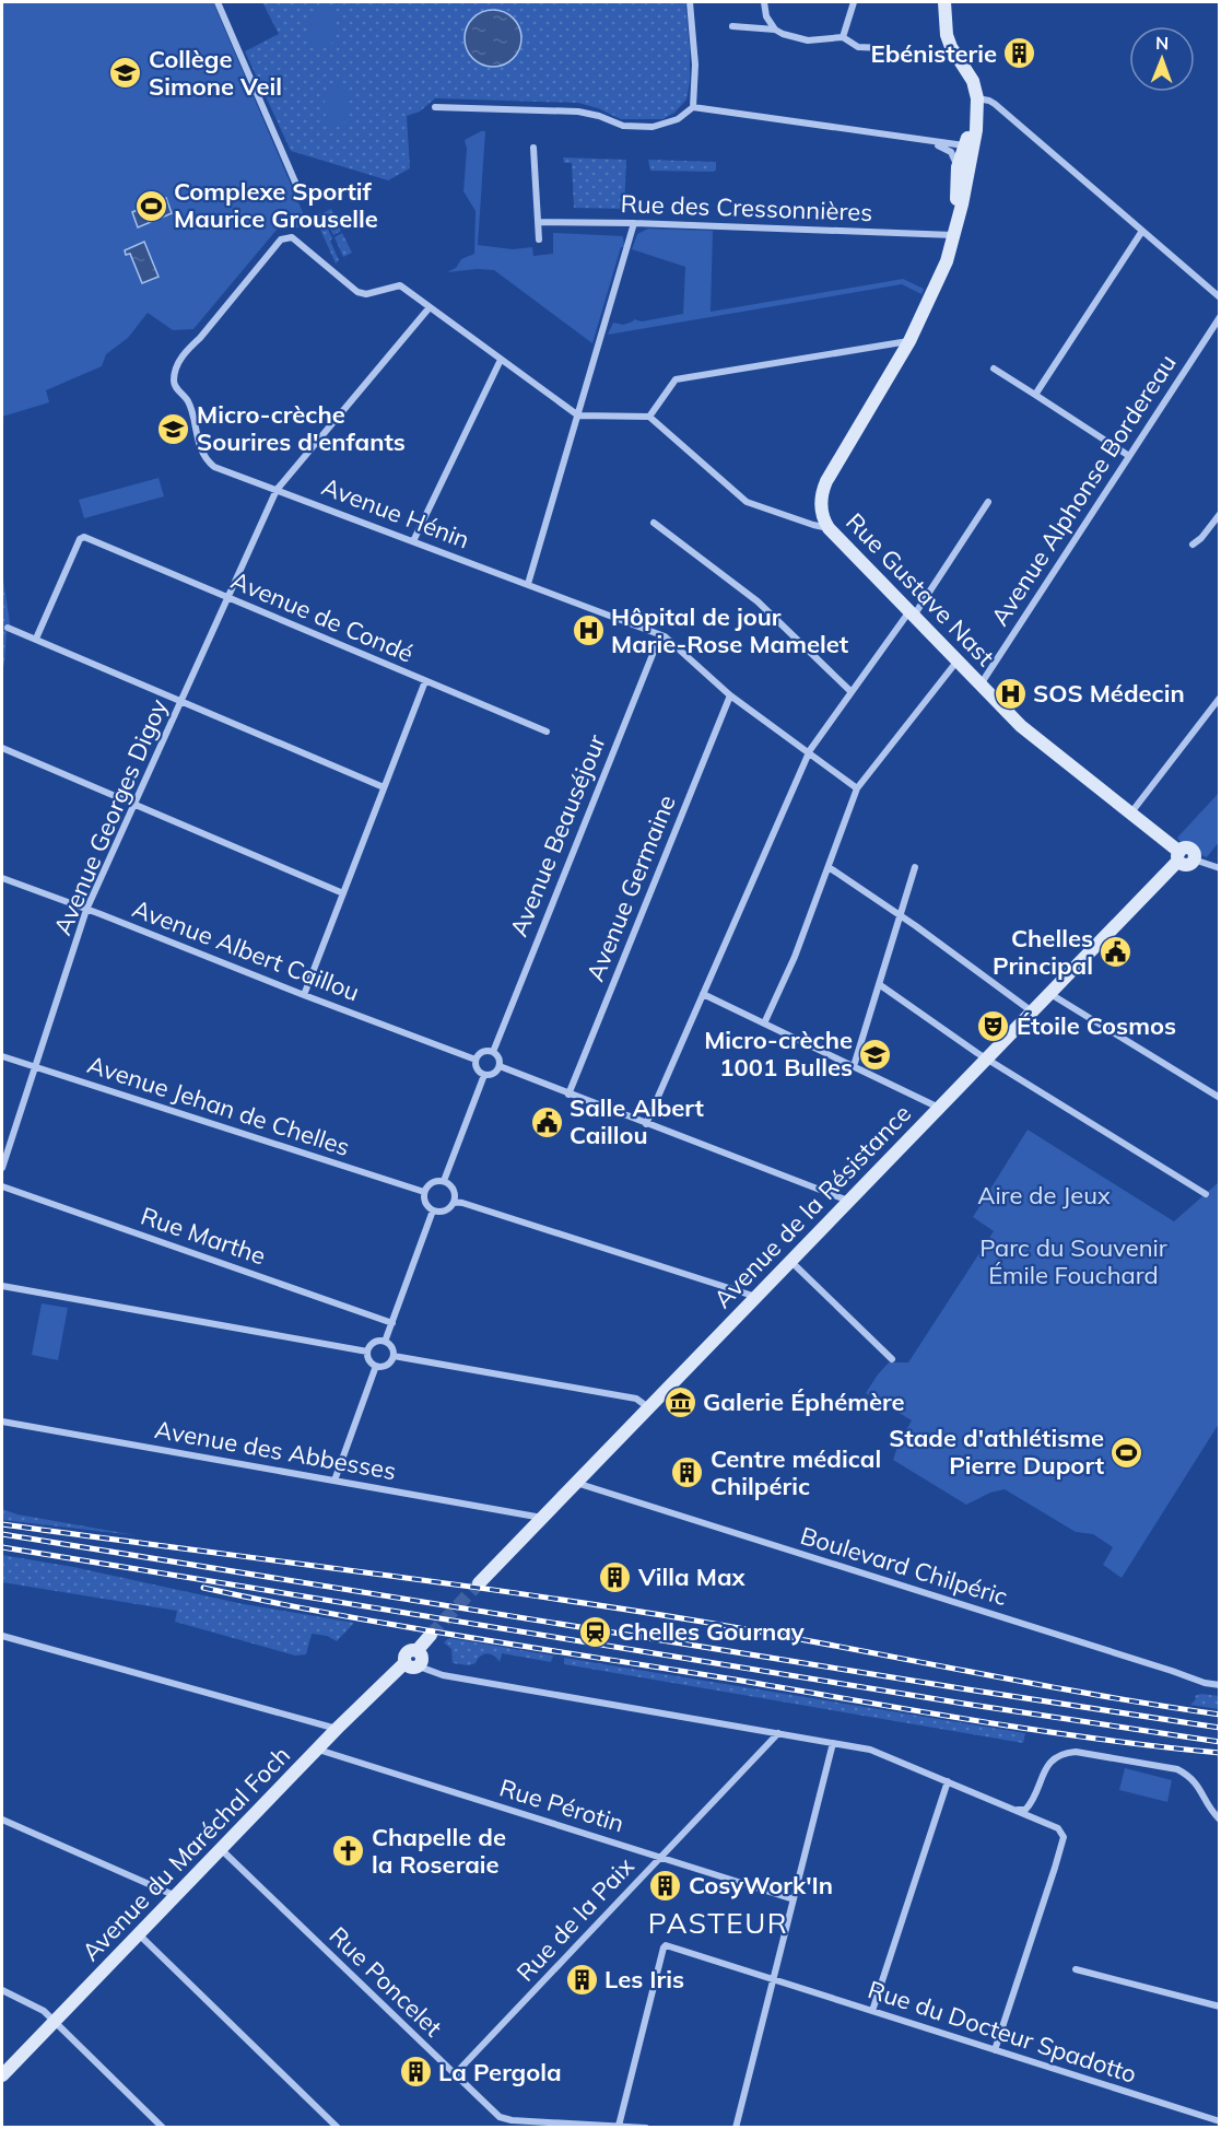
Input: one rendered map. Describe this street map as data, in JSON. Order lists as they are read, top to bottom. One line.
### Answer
{"streets":{"street":["Rue des Cressonnières","Avenue Alphonse Bordereau","Avenue Hénin","Rue Gustave Nast","Avenue de Condé","Avenue Georges Digoy","Avenue Beauséjour","Avenue Germaine","Avenue Albert Caillou","Avenue Jehan de Chelles","Avenue de la Résistance","Rue Marthe","Avenue des Abbesses","Boulevard Chilpéric","Rue Pérotin","Avenue du Maréchal Foch","Rue de la Paix","Rue Poncelet","Rue du Docteur Spadotto"]},"crossings":[["Rue des Cressonnières","Rue Gustave Nast"],["Avenue Alphonse Bordereau","Rue Gustave Nast"],["Avenue Hénin","Avenue Georges Digoy"],["Avenue Hénin","Avenue Beauséjour"],["Avenue Hénin","Avenue Germaine"],["Rue Gustave Nast","Avenue de la Résistance"],["Avenue de Condé","Avenue Georges Digoy"],["Avenue Georges Digoy","Avenue Albert Caillou"],["Avenue Georges Digoy","Avenue Jehan de Chelles"],["Avenue Beauséjour","Avenue Albert Caillou"],["Avenue de la Résistance","Avenue des Abbesses"],["Avenue de la Résistance","Boulevard Chilpéric"],["Rue Pérotin","Avenue du Maréchal Foch"],["Rue Pérotin","Rue de la Paix"],["Avenue du Maréchal Foch","Rue Poncelet"],["Rue de la Paix","Rue Poncelet"],["Rue Poncelet","Rue du Docteur Spadotto"]],"districts":["PASTEUR"],"parks":["Aire de Jeux","Parc du Souvenir Émile Fouchard"],"places":{"building":["Ebénisterie","Centre médical Chilpéric","Villa Max","CosyWork'In","Les Iris","La Pergola"],"school or university":["Collège Simone Veil","Micro-crèche Sourires d'enfants","Micro-crèche 1001 Bulles"],"sports":["Complexe Sportif Maurice Grouselle","Stade d'athlétisme Pierre Duport"],"hospital":["Hôpital de jour Marie-Rose Mamelet","SOS Médecin"],"public building":["Chelles Principal","Salle Albert Caillou"],"theatre":["Étoile Cosmos"],"museum":["Galerie Éphémère"],"station":["Chelles Gournay"],"church":["Chapelle de la Roseraie"]},"north":"top"}
